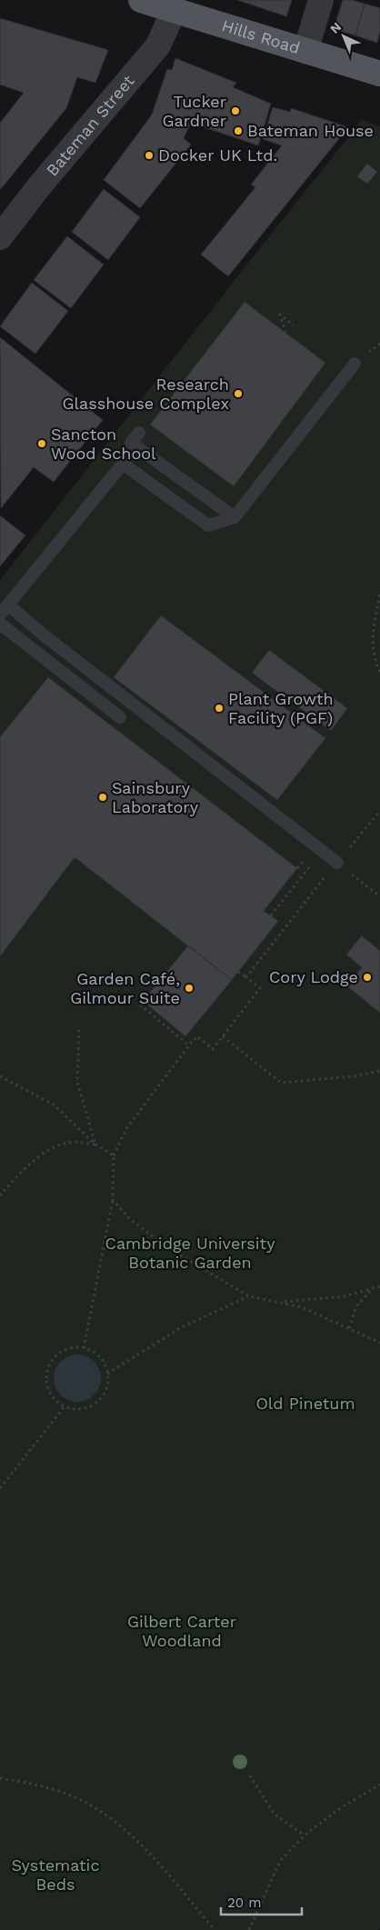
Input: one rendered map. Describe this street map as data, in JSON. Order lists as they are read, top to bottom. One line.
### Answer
{"streets":{"main road":["Hills Road"],"street":["Bateman Street"]},"crossings":[["Hills Road","Bateman Street"]],"parks":["Cambridge University Botanic Garden","Old Pinetum","Gilbert Carter Woodland","Systematic Beds"],"places":["Tucker Gardner","Bateman House","Docker UK Ltd.","Research Glasshouse Complex","Sancton Wood School","Plant Growth Facility (PGF)","Sainsbury Laboratory","Cory Lodge","Garden Café, Gilmour Suite"],"scale_bar":"20 m","north":"top left"}
